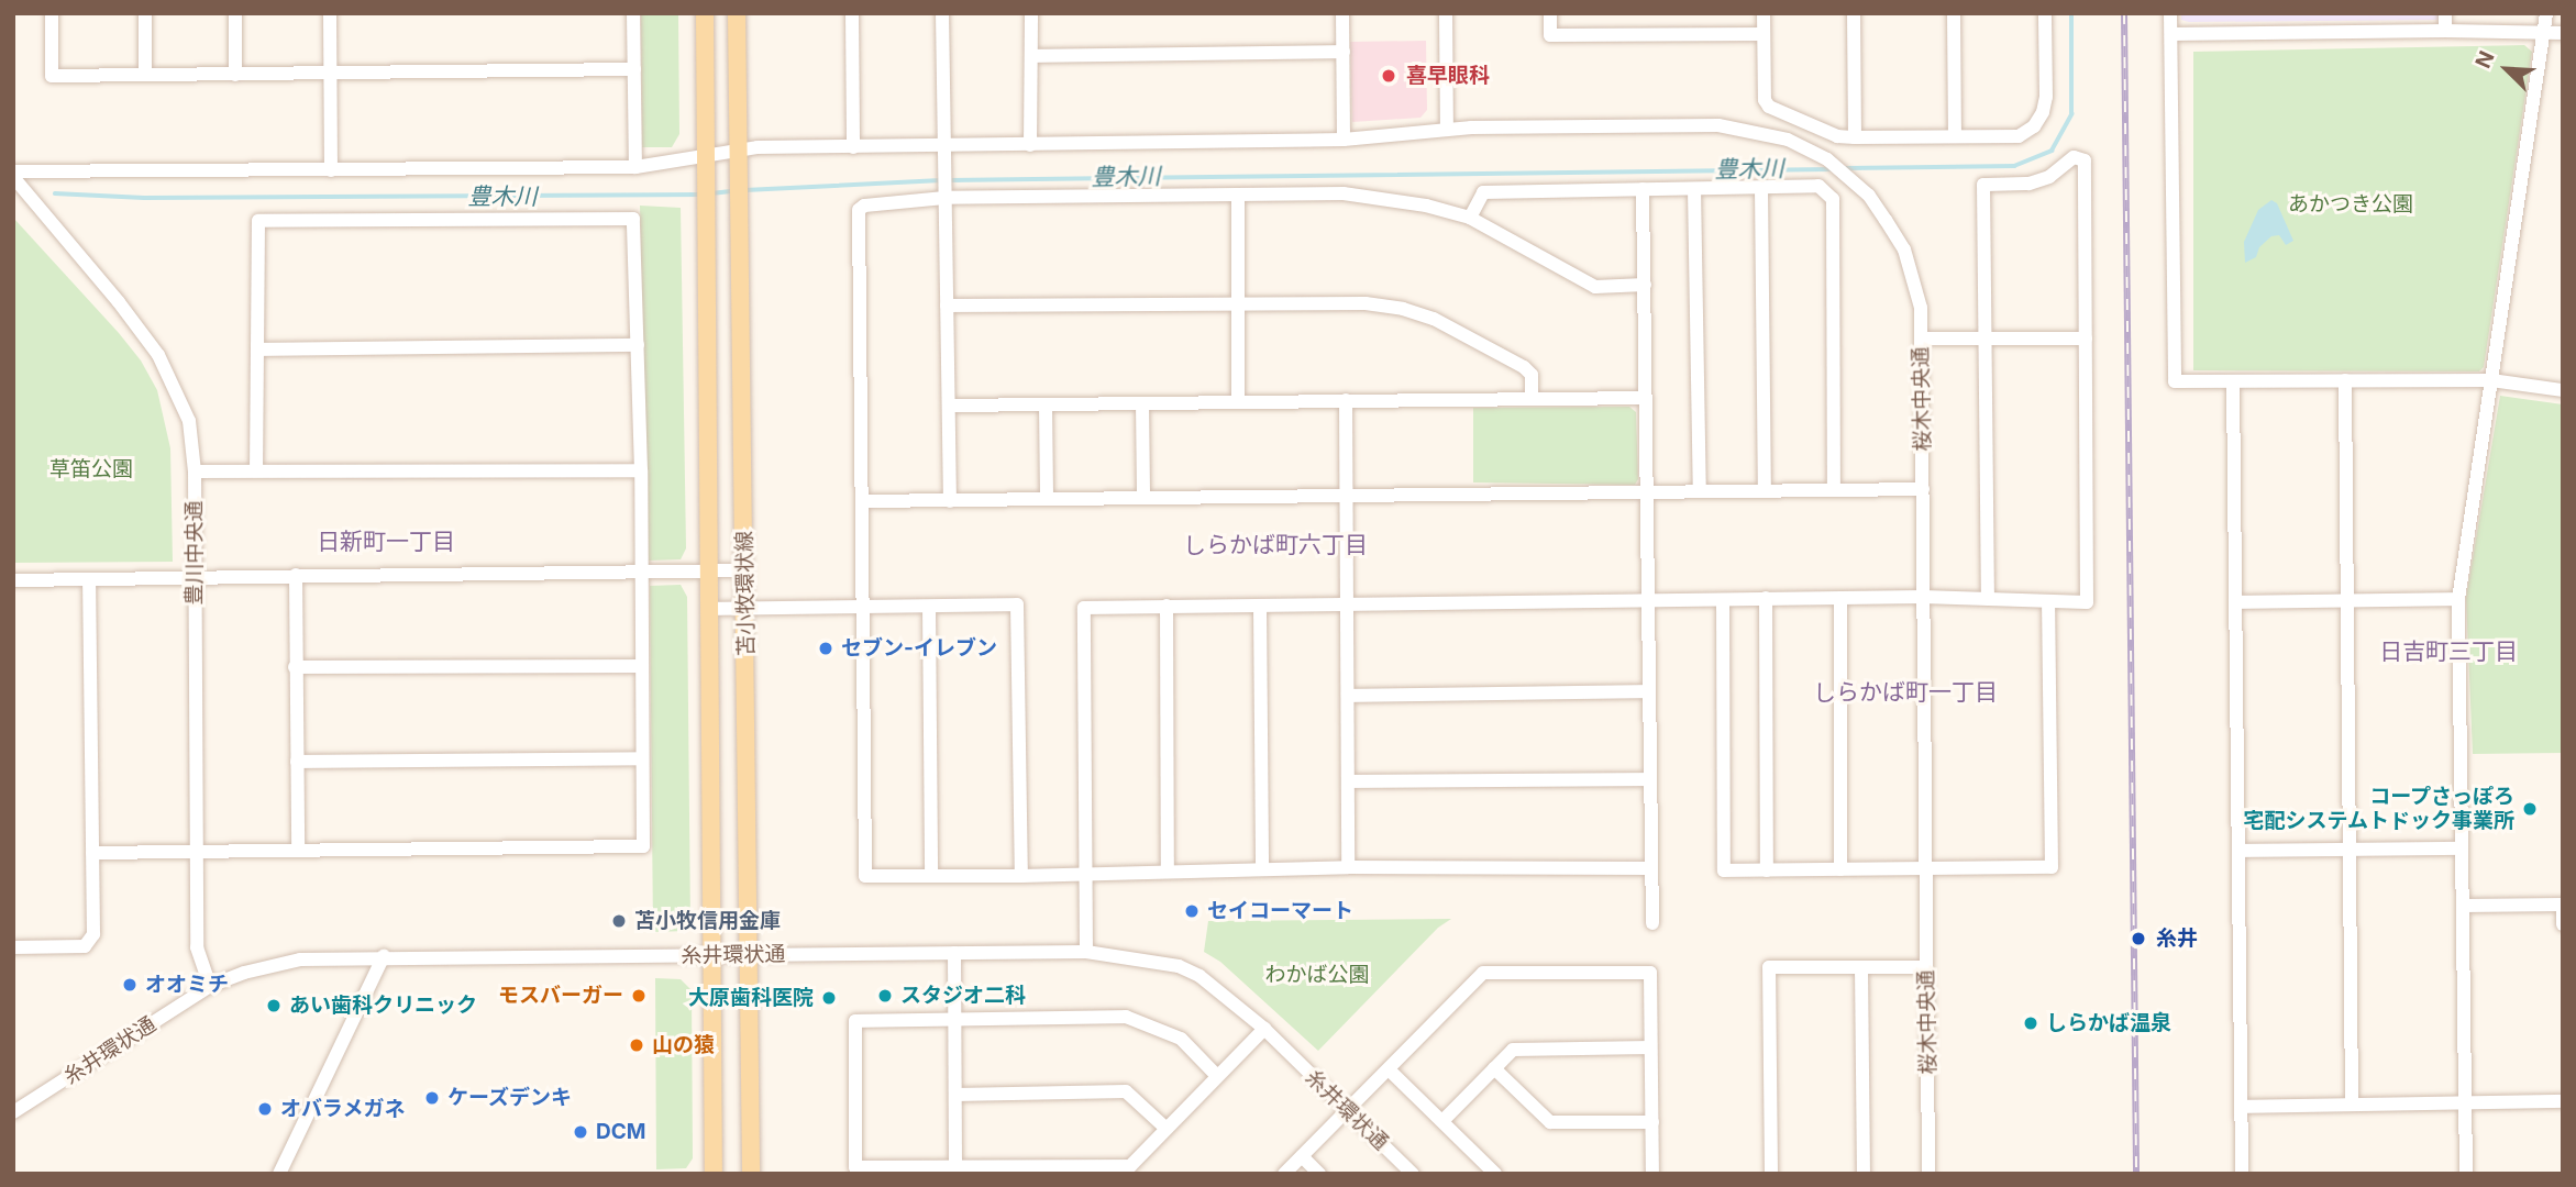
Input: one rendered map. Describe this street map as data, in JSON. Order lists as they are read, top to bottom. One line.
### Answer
{"streets":{"main road":["苫小牧環状線"],"street":["桜木中央通","豊川中央通","糸井環状通"]},"crossings":[["桜木中央通","苫小牧環状線"],["豊川中央通","糸井環状通"],["苫小牧環状線","糸井環状通"]],"districts":["日新町一丁目","しらかば町六丁目","日吉町三丁目","しらかば町一丁目"],"water":["豊木川"],"parks":["あかつき公園","草笛公園","わかば公園"],"places":["喜早眼科","セブン-イレブン","コープさっぽろ 宅配システムトドック事業所","セイコーマート","苫小牧信用金庫","糸井","オオミチ","モスバーガー","スタジオ二科","大原歯科医院","あい歯科クリニック","しらかば温泉","山の猿","ケーズデンキ","オバラメガネ","DCM"],"north":"top left"}
